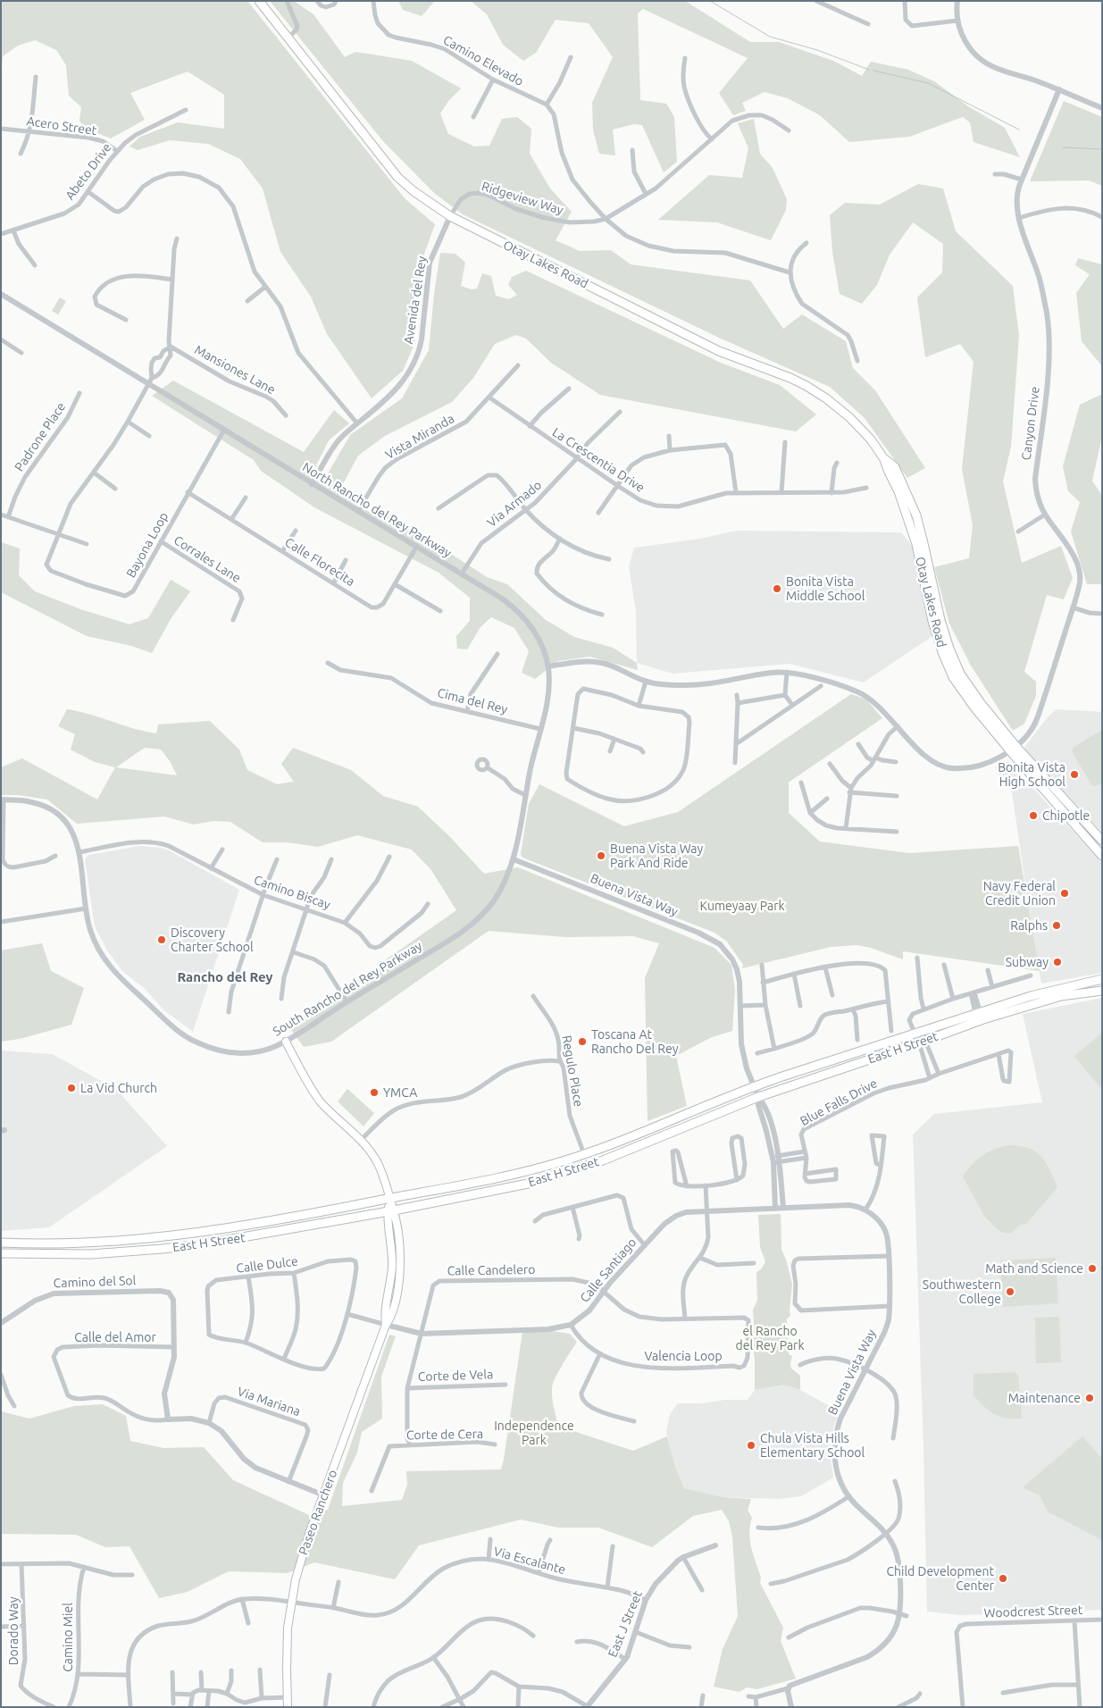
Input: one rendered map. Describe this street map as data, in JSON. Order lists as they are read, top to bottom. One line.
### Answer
{"streets":{"main road":["Otay Lakes Road","East H Street","Paseo Ranchero"],"street":["Camino Elevado","Acero Street","Abeto Drive","Ridgeview Way","Avenida del Rey","Mansiones Lane","Canyon Drive","Padrone Place","Vista Miranda","La Crescentia Drive","Via Armado","North Rancho del Rey Parkway","Bayona Loop","Corrales Lane","Calle Florecita","Cima del Rey","Camino Biscay","Buena Vista Way","South Rancho del Rey Parkway","Regulo Place","Blue Falls Drive","Calle Dulce","Calle Candelero","Calle Santiago","Camino del Sol","Calle del Amor","Valencia Loop","Corte de Vela","Via Mariana","Corte de Cera","Via Escalante","Woodcrest Street","East J Street","Dorado Way","Camino Miel"]},"crossings":[["Acero Street","Abeto Drive"],["Ridgeview Way","Otay Lakes Road"],["Ridgeview Way","Avenida del Rey"],["Otay Lakes Road","Avenida del Rey"],["Otay Lakes Road","Canyon Drive"],["Avenida del Rey","North Rancho del Rey Parkway"],["Canyon Drive","North Rancho del Rey Parkway"],["Vista Miranda","La Crescentia Drive"],["Vista Miranda","North Rancho del Rey Parkway"],["La Crescentia Drive","Via Armado"],["Via Armado","North Rancho del Rey Parkway"],["North Rancho del Rey Parkway","Bayona Loop"],["North Rancho del Rey Parkway","Calle Florecita"],["North Rancho del Rey Parkway","Cima del Rey"],["North Rancho del Rey Parkway","Buena Vista Way"],["North Rancho del Rey Parkway","South Rancho del Rey Parkway"],["Bayona Loop","Corrales Lane"],["Bayona Loop","Calle Florecita"],["Camino Biscay","South Rancho del Rey Parkway"],["Buena Vista Way","South Rancho del Rey Parkway"],["Buena Vista Way","East H Street"],["Buena Vista Way","Calle Santiago"],["South Rancho del Rey Parkway","Paseo Ranchero"],["East H Street","Regulo Place"],["East H Street","Paseo Ranchero"],["Calle Dulce","Calle Santiago"],["Calle Candelero","Calle Santiago"],["Calle Candelero","Valencia Loop"],["Calle Candelero","Corte de Vela"],["Calle Candelero","Corte de Cera"],["Calle Santiago","Valencia Loop"],["Calle Santiago","Paseo Ranchero"],["Camino del Sol","Calle del Amor"],["Paseo Ranchero","Via Escalante"],["Via Escalante","East J Street"]],"districts":["Rancho del Rey"],"parks":["Kumeyaay Park","el Rancho del Rey Park","Independence Park"],"places":["Bonita Vista Middle School","Bonita Vista High School","Chipotle","Buena Vista Way Park And Ride","Navy Federal Credit Union","Ralphs","Discovery Charter School","Subway","Toscana At Rancho Del Rey","La Vid Church","YMCA","Math and Science","Southwestern College","Maintenance","Chula Vista Hills Elementary School","Child Development Center"]}
